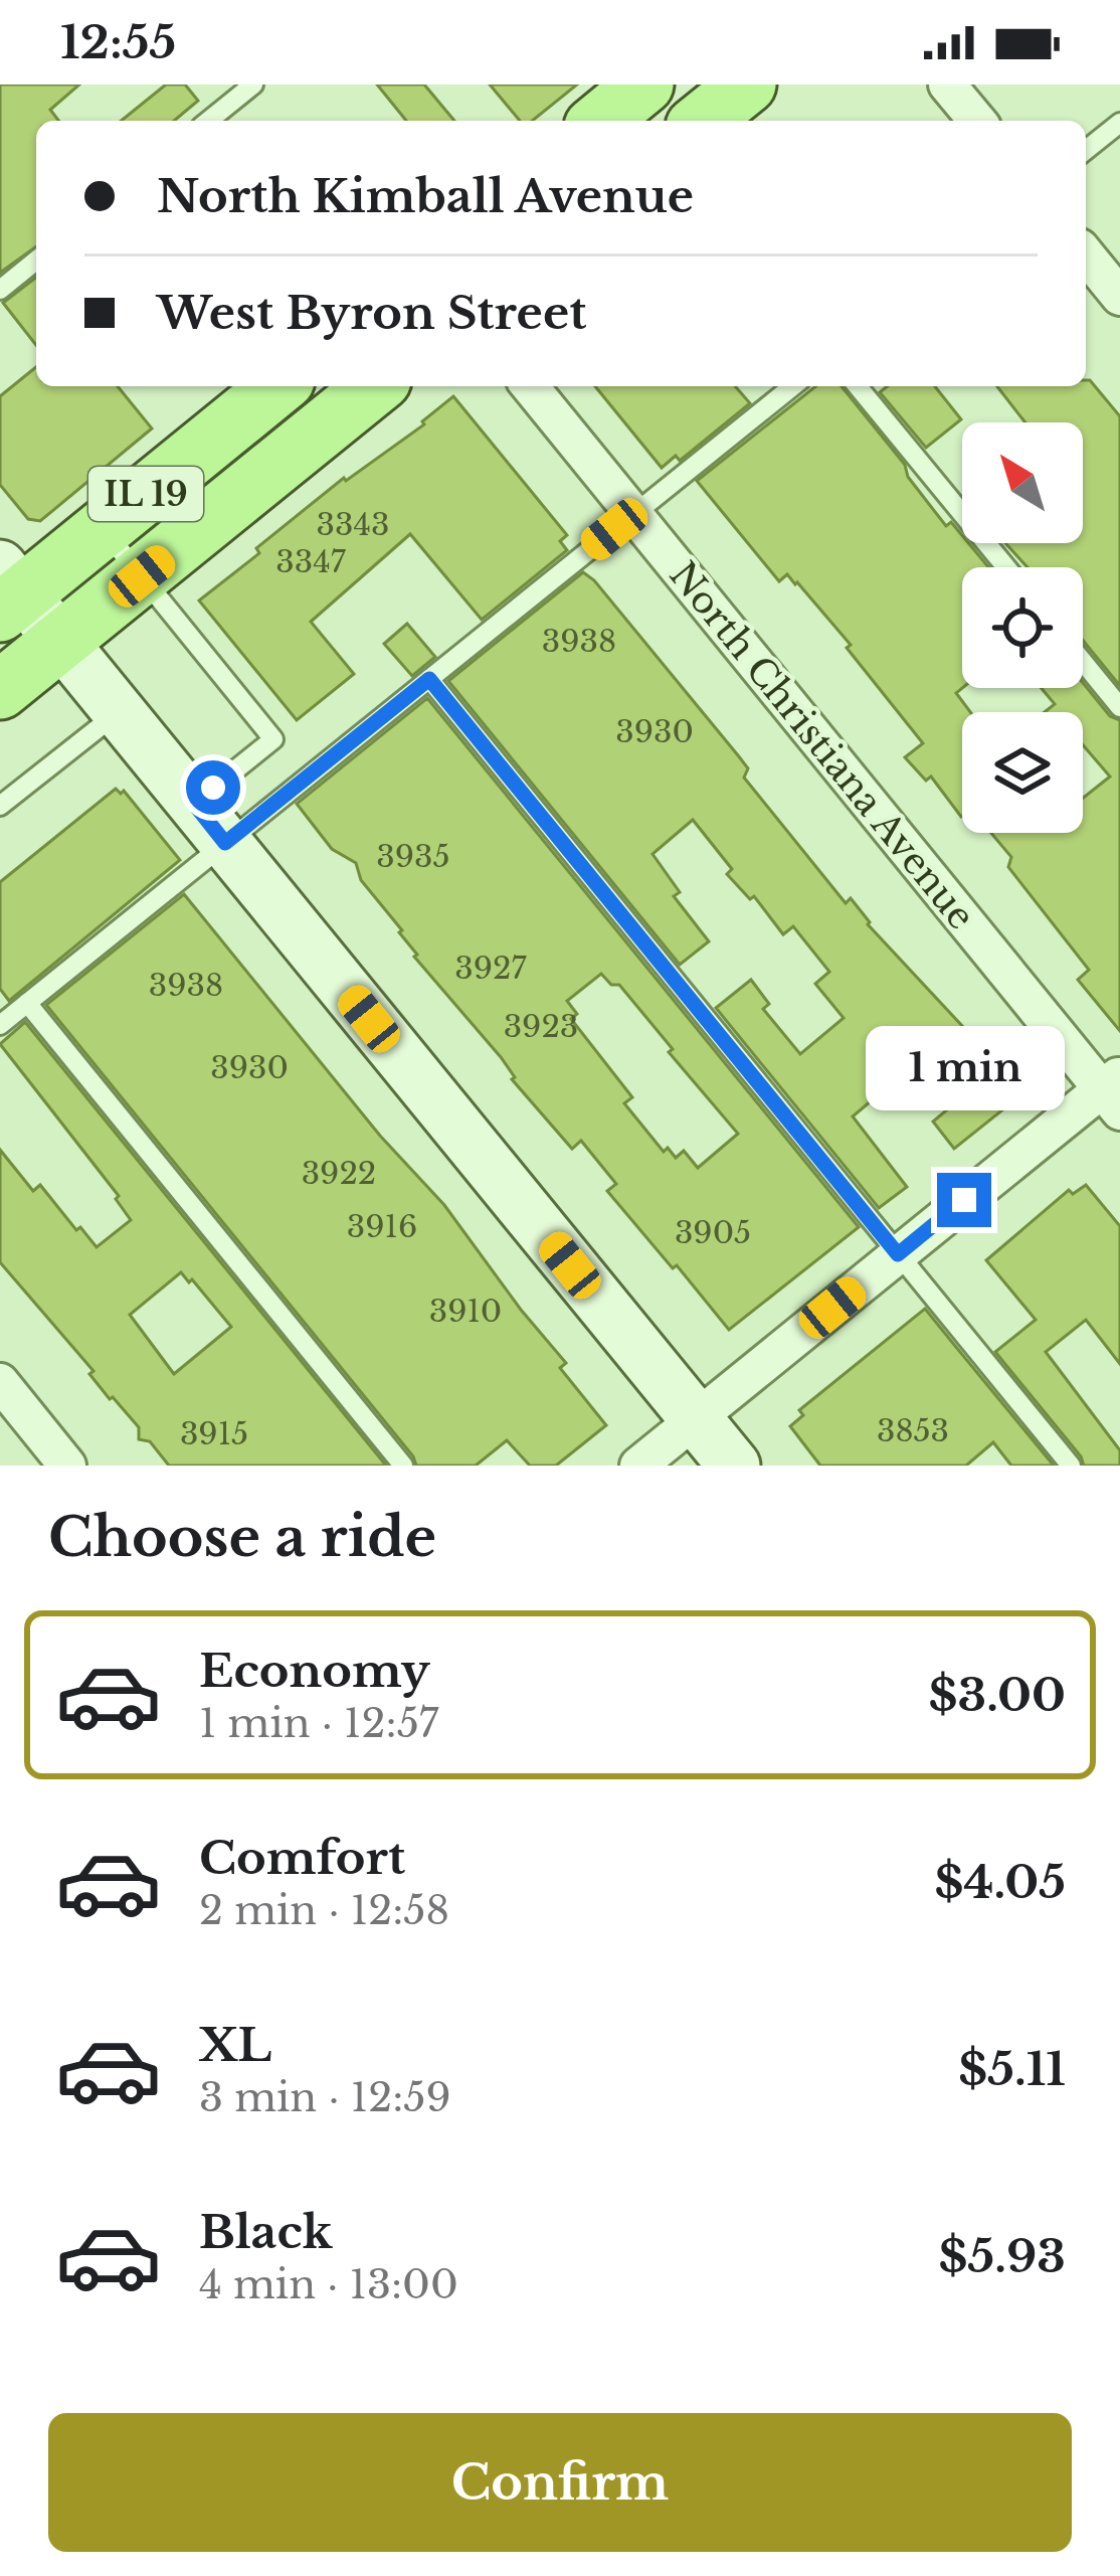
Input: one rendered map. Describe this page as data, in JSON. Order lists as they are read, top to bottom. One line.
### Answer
{"streets":{"main road":["IL 19"],"street":["North Christiana Avenue"]},"house_numbers":["3343","3347","3938","3930","3935","3927","3938","3923","3930","3922","3916","3905","3910","3853","3915"],"north":"top left","page":{"status":"12:55","banner":["North Kimball Avenue","West Byron Street"],"bubble":"1 min","heading":"Choose a ride","list":[{"name":"Economy","note":"1 min · 12:57","value":"$3.00"},{"name":"Comfort","note":"2 min · 12:58","value":"$4.05"},{"name":"XL","note":"3 min · 12:59","value":"$5.11"},{"name":"Black","note":"4 min · 13:00","value":"$5.93"}],"buttons":"Confirm"}}
